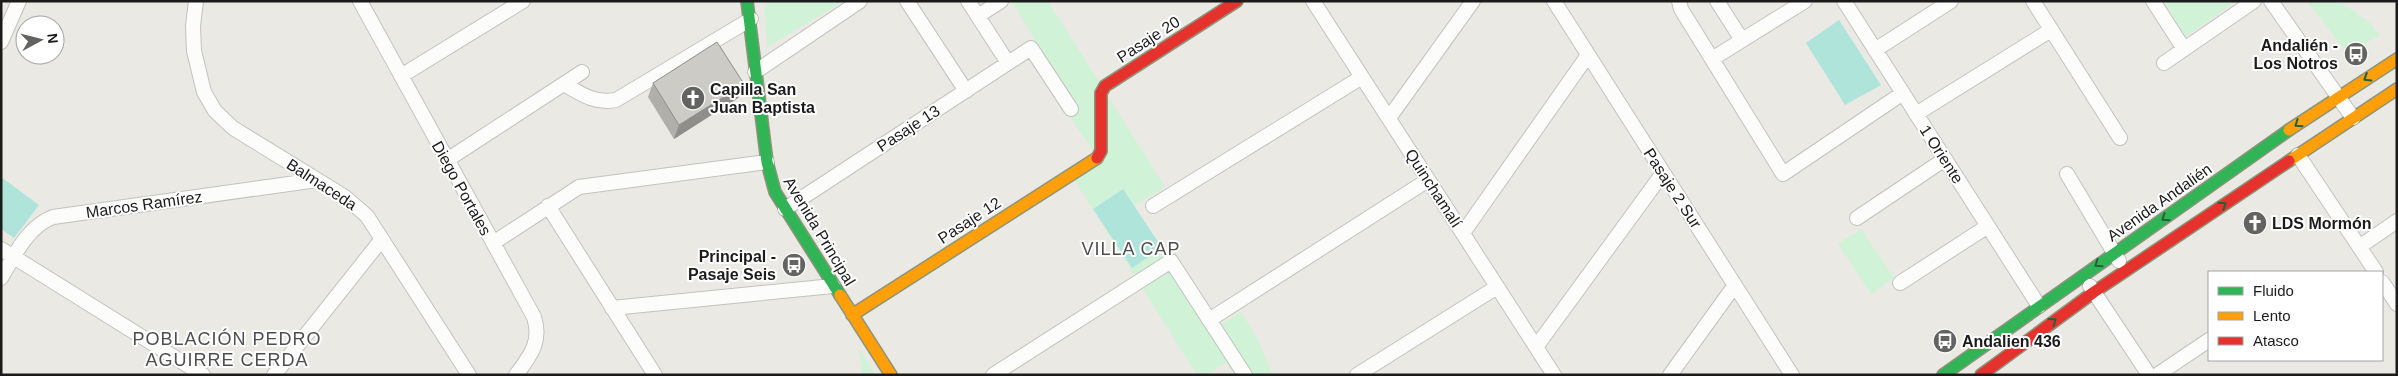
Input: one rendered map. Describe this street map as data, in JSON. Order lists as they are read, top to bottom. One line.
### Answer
{"streets":{"main road":["Pasaje 20","Avenida Andalién","Pasaje 12","Avenida Principal"],"street":["Pasaje 13","1 Oriente","Balmaceda","Diego Portales","Quinchamalí","Pasaje 2 Sur","Marcos Ramírez"]},"crossings":[["Pasaje 20","Pasaje 12"],["Pasaje 13","Avenida Principal"],["1 Oriente","Avenida Andalién"],["Balmaceda","Marcos Ramírez"],["Pasaje 12","Avenida Principal"]],"districts":["VILLA CAP","POBLACIÓN PEDRO AGUIRRE CERDA"],"places":{"bus stop":["Andalién - Los Notros","Principal - Pasaje Seis","Andalien 436"],"church":["Capilla San Juan Baptista","LDS Mormón"]},"legend":["Fluido","Lento","Atasco"],"north":"right"}
